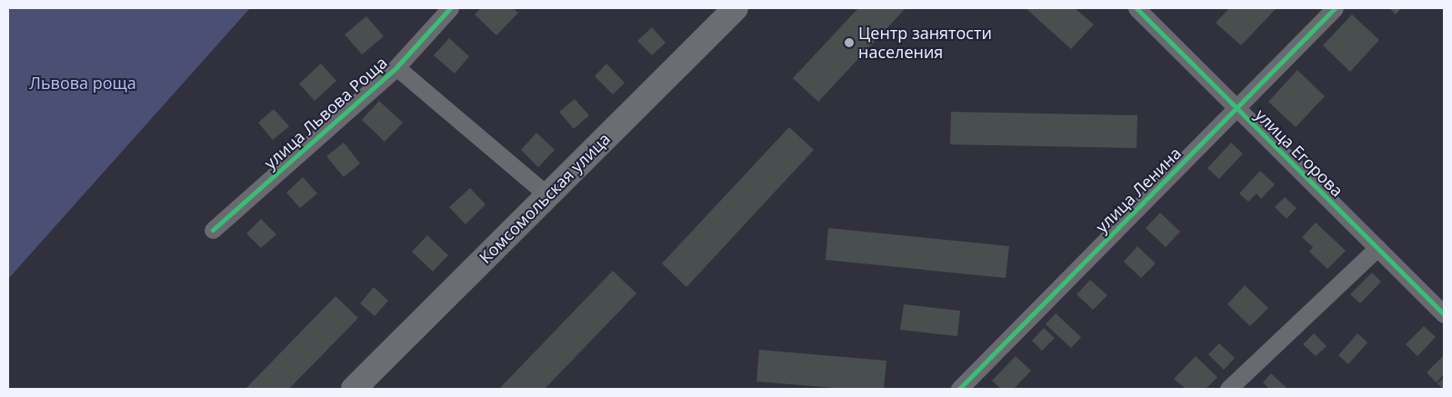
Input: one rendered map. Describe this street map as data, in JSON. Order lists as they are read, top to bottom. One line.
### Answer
{"streets":{"main road":["Комсомольская улица"],"street":["улица Львова Роща","улица Егорова","улица Ленина"]},"crossings":[["улица Егорова","улица Ленина"]],"parks":["Львова роща"],"places":["Центр занятости населения"]}
